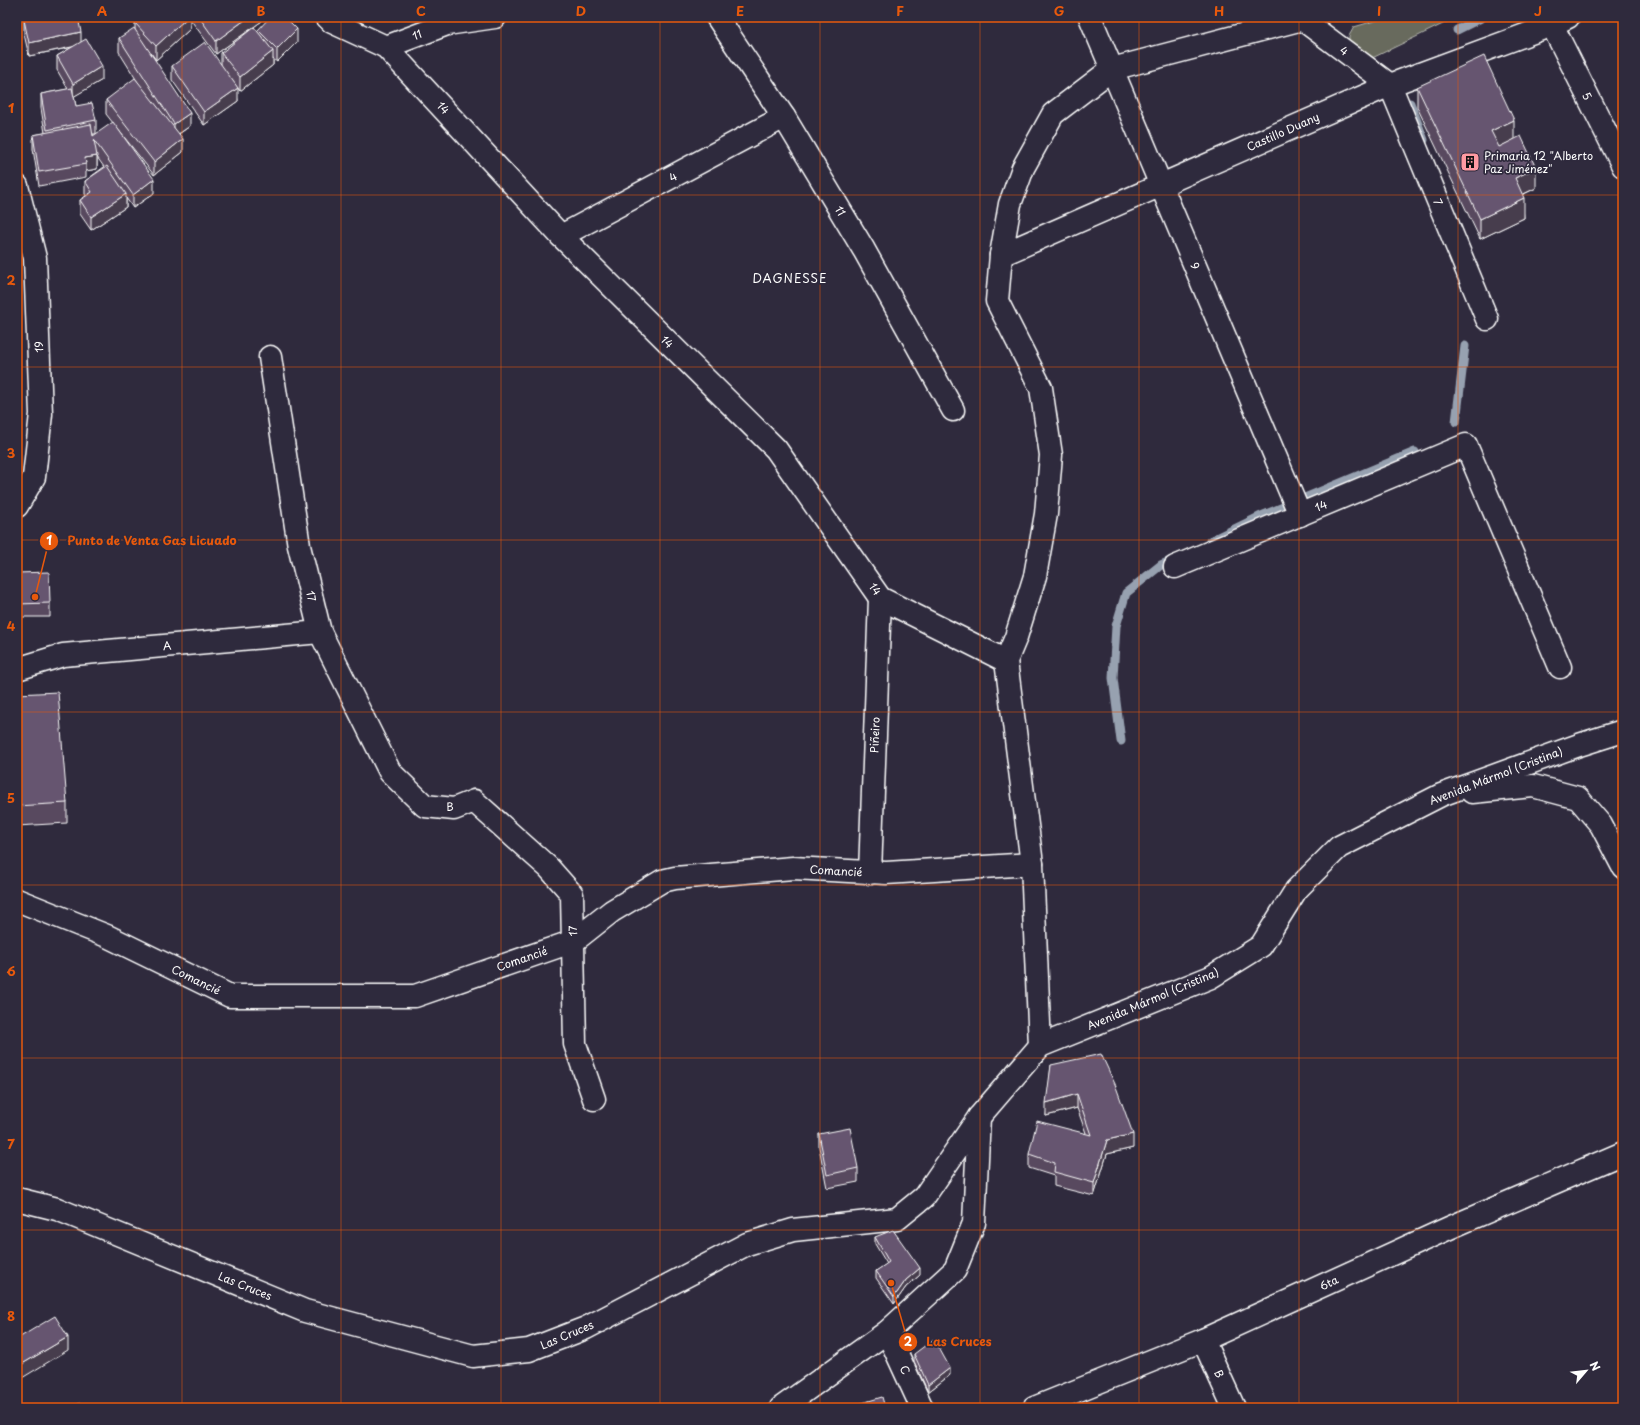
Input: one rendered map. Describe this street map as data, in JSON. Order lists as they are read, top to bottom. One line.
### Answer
{"streets":{"street":["11","4","5","14","Castillo Duany","7","9","19","17","A","Piñeiro","Avenida Mármol (Cristina)","B","Comancié","6ta","Las Cruces","C"]},"crossings":[["11","4"],["11","14"],["4","14"],["4","Castillo Duany"],["4","7"],["5","Castillo Duany"],["14","9"],["14","Piñeiro"],["Castillo Duany","7"],["Castillo Duany","9"],["17","A"],["17","B"],["17","Comancié"],["Piñeiro","Comancié"],["Avenida Mármol (Cristina)","Las Cruces"],["B","6ta"]],"districts":["DAGNESSE"],"places":{"building":["Primaria 12 \"Alberto Paz Jiménez\""],"other":["Punto de Venta Gas Licuado","Las Cruces"]},"north":"top right","grid":{"columns":["A","B","C","D","E","F","G","H","I","J"],"rows":["1","2","3","4","5","6","7","8"]}}
